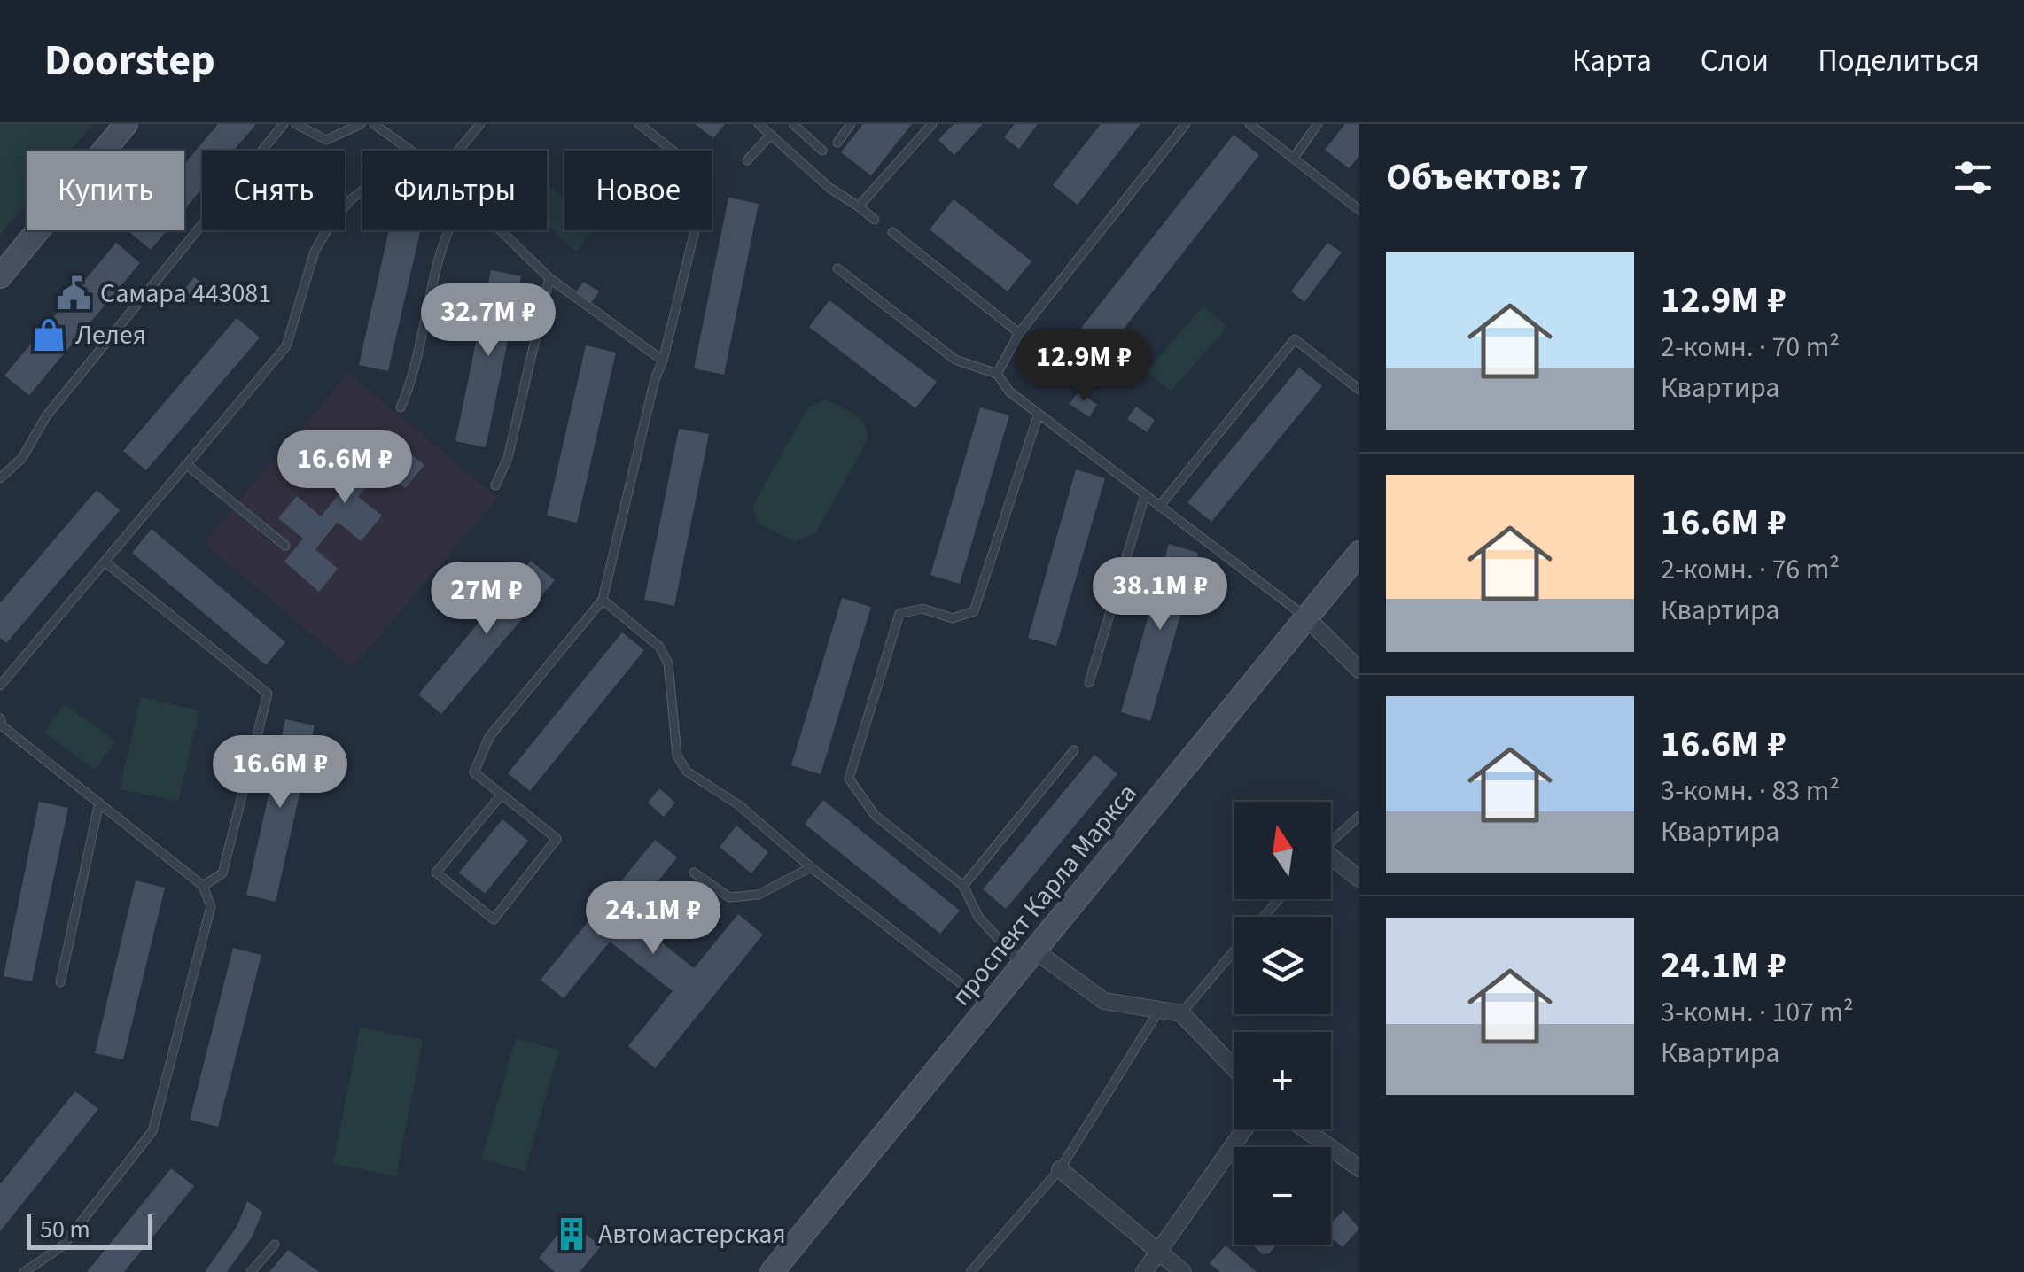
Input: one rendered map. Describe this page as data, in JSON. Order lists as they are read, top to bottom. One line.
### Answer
{"streets":{"street":["проспект Карла Маркса"]},"places":{"public building":["Самара 443081"],"shop":["Лелея"],"building":["Автомастерская"]},"scale_bar":"50 m","north":"top","page":{"header":"Doorstep","nav":["Карта","Слои","Поделиться"],"heading":"Объектов: 7","chip":["Купить","Снять","Фильтры","Новое"],"list":[{"name":"12.9M ₽","note":"2-комн. · 70 m² · Квартира"},{"name":"16.6M ₽","note":"2-комн. · 76 m² · Квартира"},{"name":"16.6M ₽","note":"3-комн. · 83 m² · Квартира"},{"name":"24.1M ₽","note":"3-комн. · 107 m² · Квартира"}],"price":["32.7M ₽","12.9M ₽","16.6M ₽","38.1M ₽","27M ₽","16.6M ₽","24.1M ₽"],"map_buttons":["+","−"],"scale":"50 m"}}
